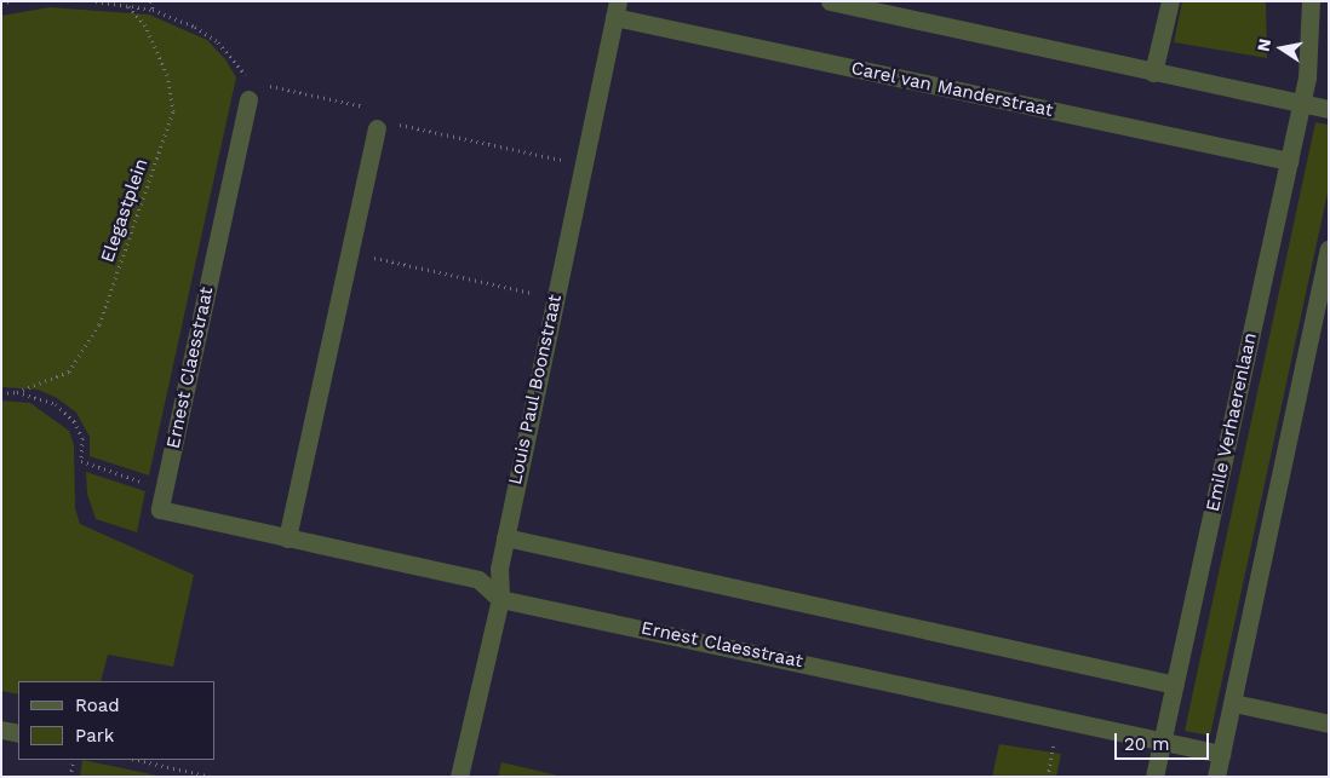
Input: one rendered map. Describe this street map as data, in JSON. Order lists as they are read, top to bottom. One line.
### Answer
{"streets":{"street":["Carel van Manderstraat","Ernest Claesstraat","Louis Paul Boonstraat","Emile Verhaerenlaan"],"path":["Elegastplein"]},"crossings":[["Carel van Manderstraat","Louis Paul Boonstraat"],["Carel van Manderstraat","Emile Verhaerenlaan"],["Elegastplein","Ernest Claesstraat"],["Ernest Claesstraat","Louis Paul Boonstraat"],["Ernest Claesstraat","Emile Verhaerenlaan"]],"legend":["Road","Park"],"scale_bar":"20 m","north":"left"}
